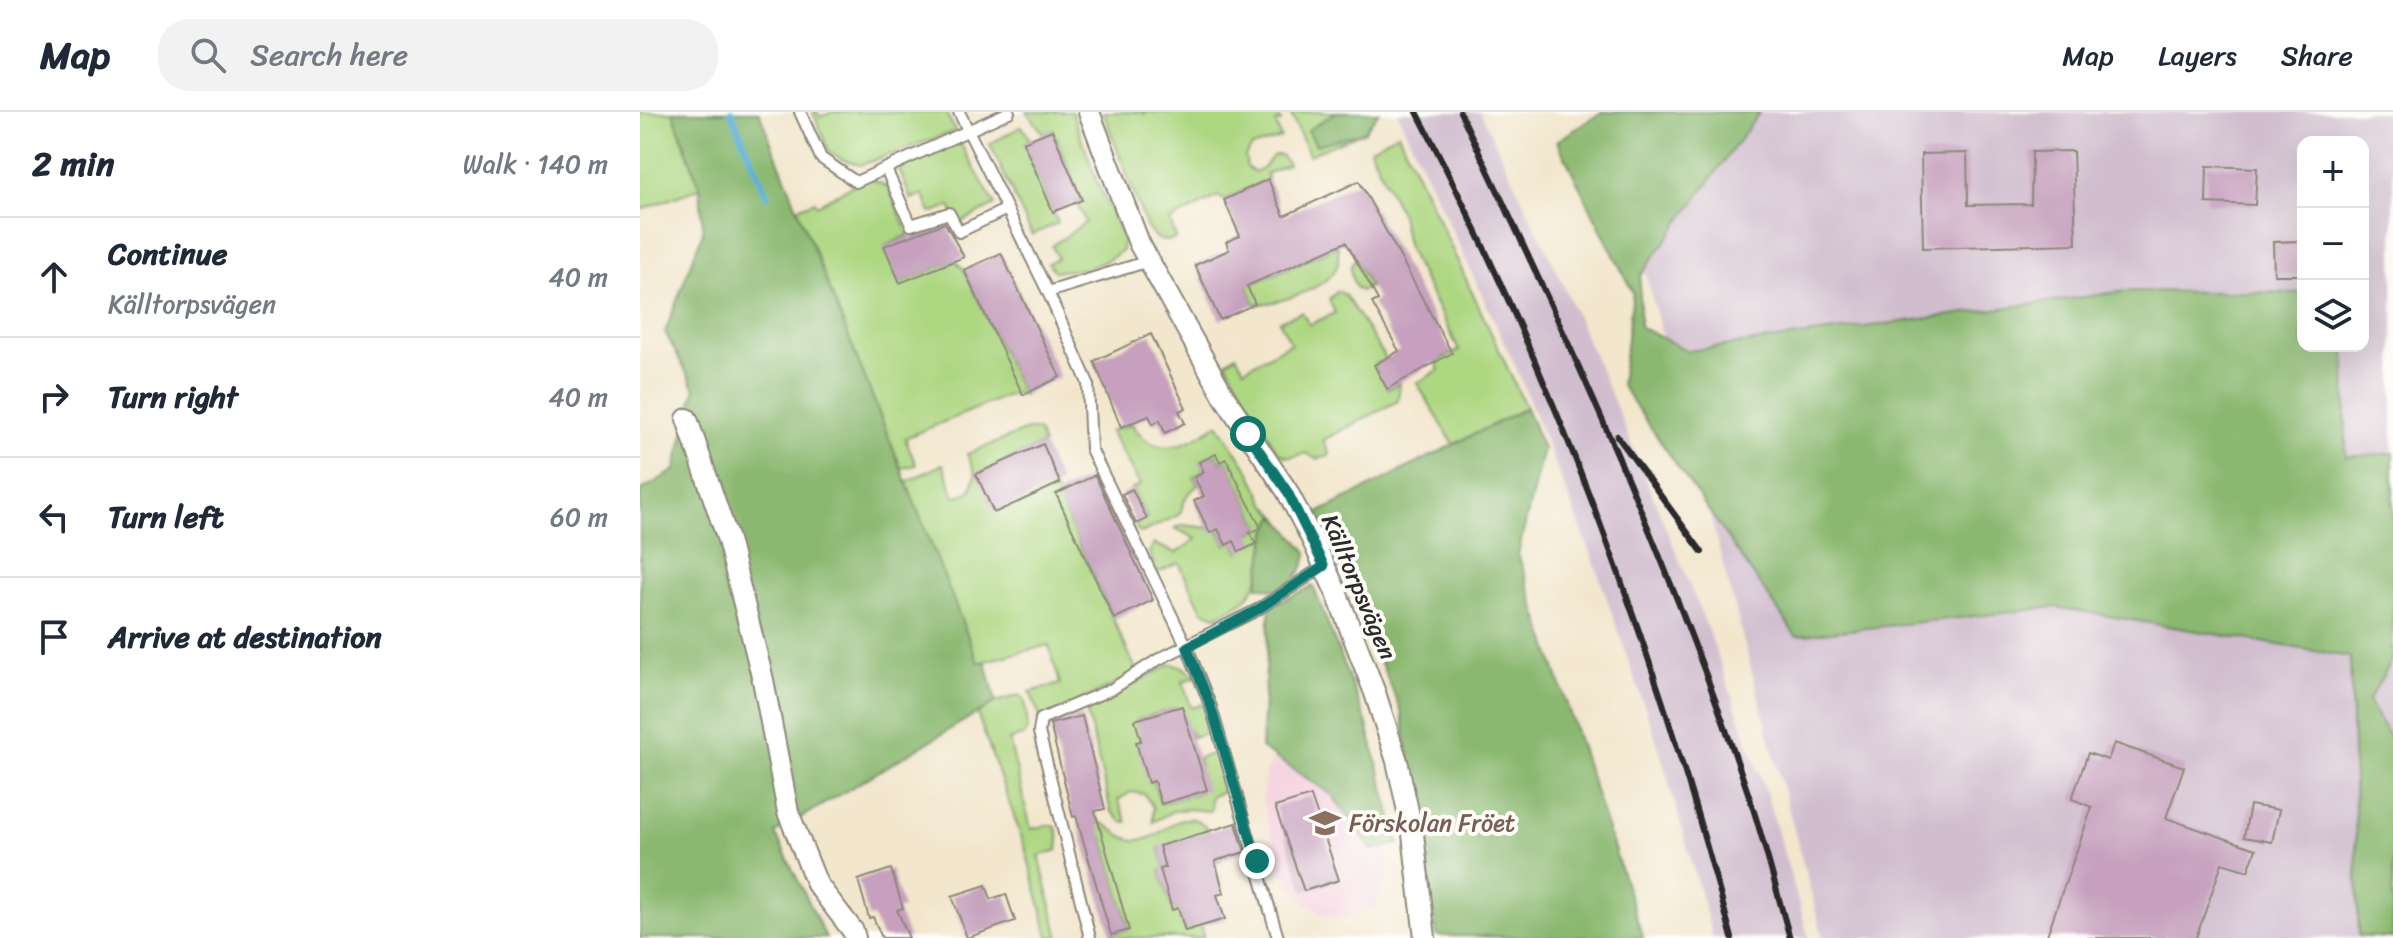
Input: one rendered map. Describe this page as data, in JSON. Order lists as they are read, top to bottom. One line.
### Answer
{"streets":{"street":["Källtorpsvägen"]},"places":{"school or university":["Förskolan Fröet"]},"page":{"header":"Map","search":"Search here","nav":["Map","Layers","Share"],"heading":["2 min","Walk · 140 m"],"map_buttons":["+","−"],"list":[["Continue","Källtorpsvägen","40 m"],["Turn right","40 m"],["Turn left","60 m"],"Arrive at destination"]}}
